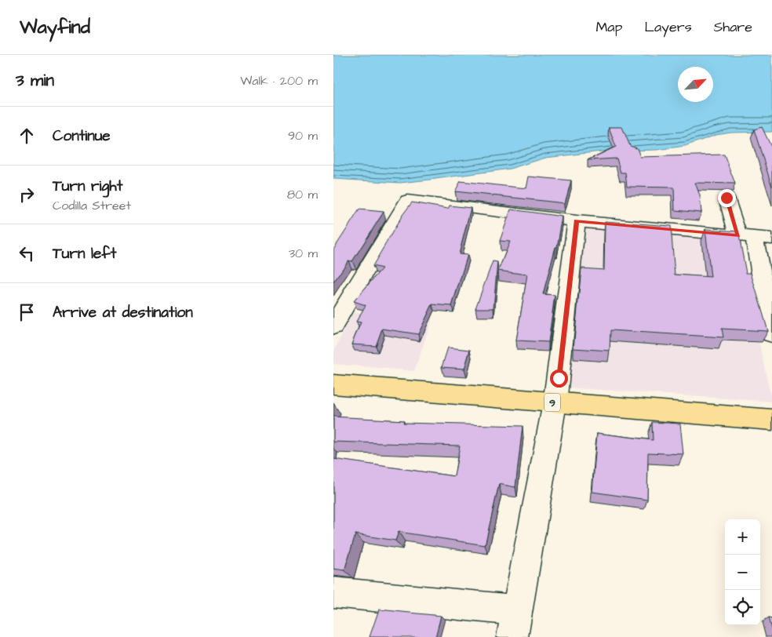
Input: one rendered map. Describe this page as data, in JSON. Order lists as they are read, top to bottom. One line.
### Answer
{"streets":{"highway":["9"]},"north":"top right","page":{"header":"Wayfind","nav":["Map","Layers","Share"],"heading":["3 min","Walk · 200 m"],"list":[["Continue","90 m"],["Turn right","Codilla Street","80 m"],["Turn left","30 m"],"Arrive at destination"],"map_buttons":["+","−"]}}
